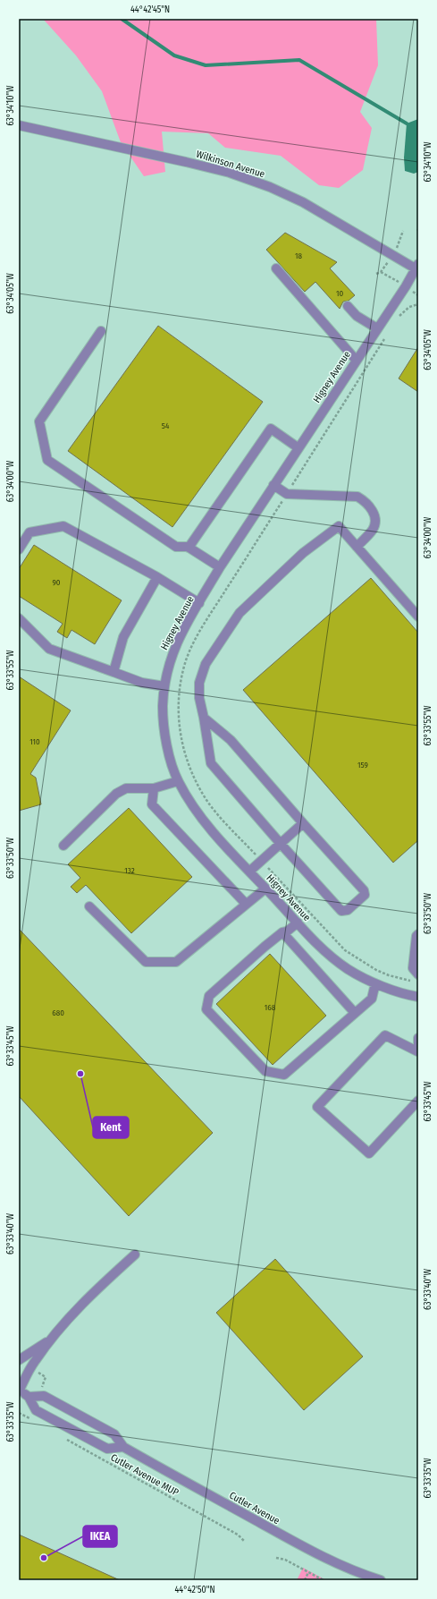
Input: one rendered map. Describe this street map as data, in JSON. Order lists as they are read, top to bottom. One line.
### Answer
{"streets":{"street":["Wilkinson Avenue","Higney Avenue","Cutler Avenue"],"path":["Cutler Avenue MUP"]},"crossings":[["Wilkinson Avenue","Higney Avenue"]],"places":["Kent","IKEA"],"house_numbers":["18","10","54","90","110","159","132","168","680"],"coordinates":["44°42'45\"N","63°34'10\"W","63°34'05\"W","63°34'00\"W","63°33'55\"W","63°33'50\"W","63°33'45\"W","63°33'40\"W","63°33'35\"W","44°42'50\"N"]}
